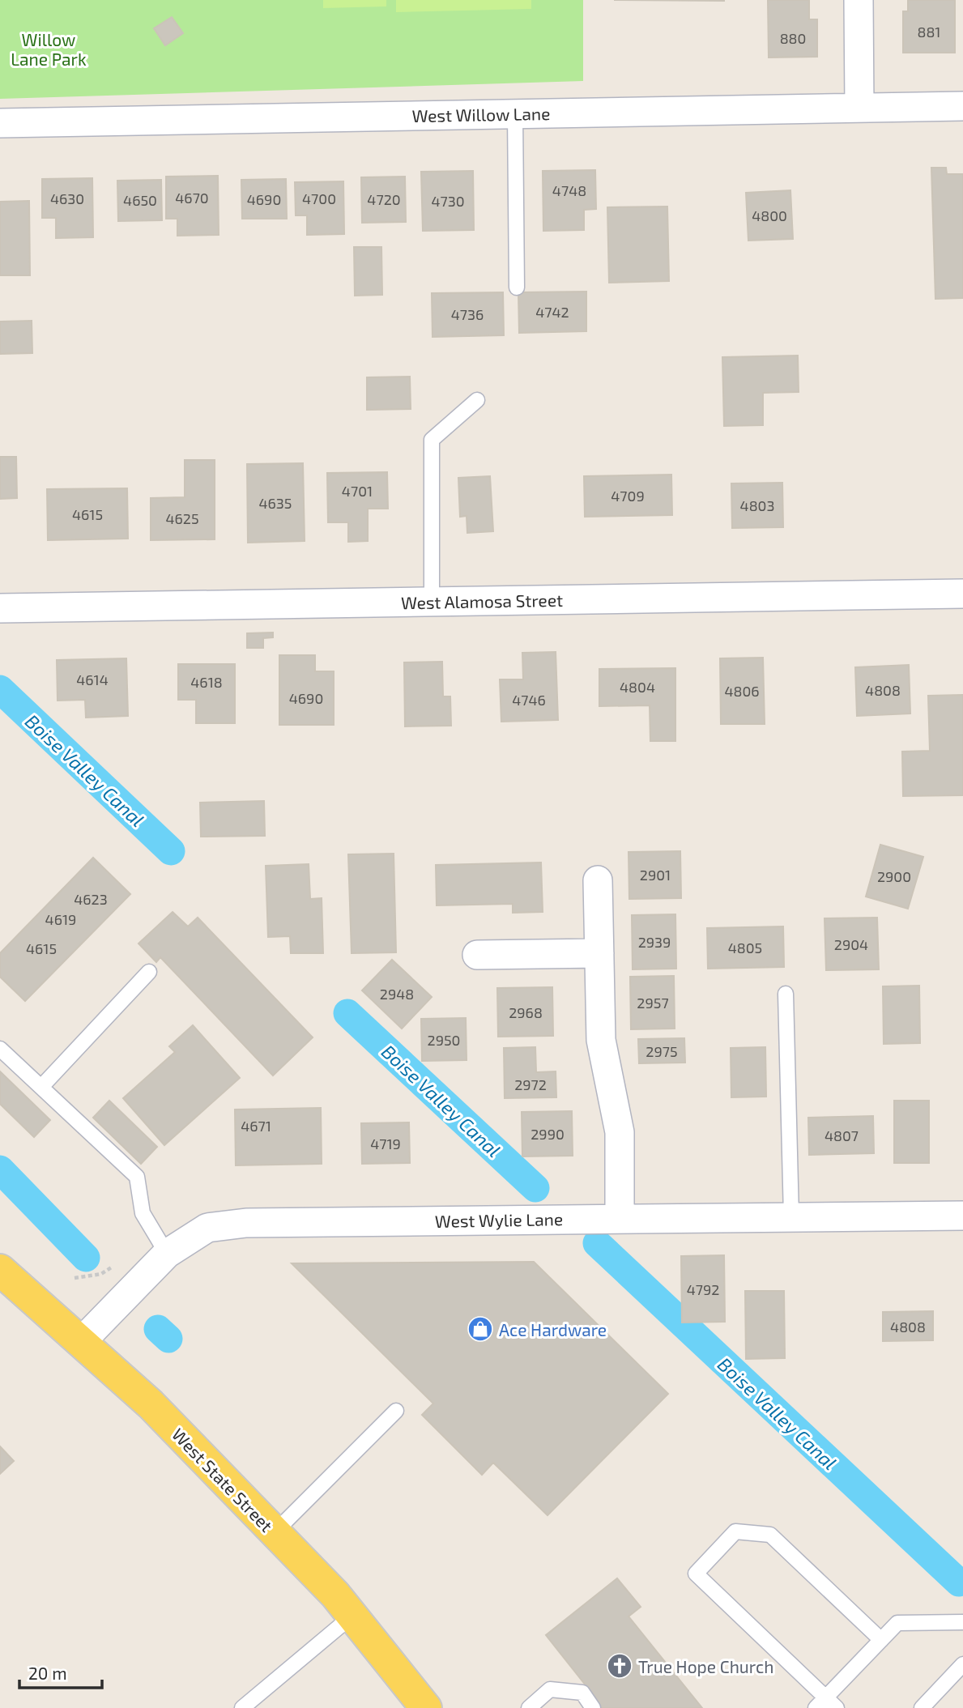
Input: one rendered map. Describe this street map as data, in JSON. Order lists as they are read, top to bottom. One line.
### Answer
{"streets":{"main road":["West State Street"],"street":["West Willow Lane","West Alamosa Street","West Wylie Lane"]},"crossings":[["West Wylie Lane","West State Street"]],"water":["Boise Valley Canal"],"parks":["Willow Lane Park"],"places":{"shop":["Ace Hardware"],"church":["True Hope Church"]},"house_numbers":["881","880","4748","4670","4630","4700","4690","4720","4650","4730","4800","4742","4736","4701","4709","4635","4803","4615","4625","4614","4618","4804","4808","4806","4690","4746","2901","2900","4623","4619","2939","2904","4805","4615","2948","2957","2968","2950","2975","2972","4671","2990","4807","4719","4792","4808"],"scale_bar":"20 m"}
